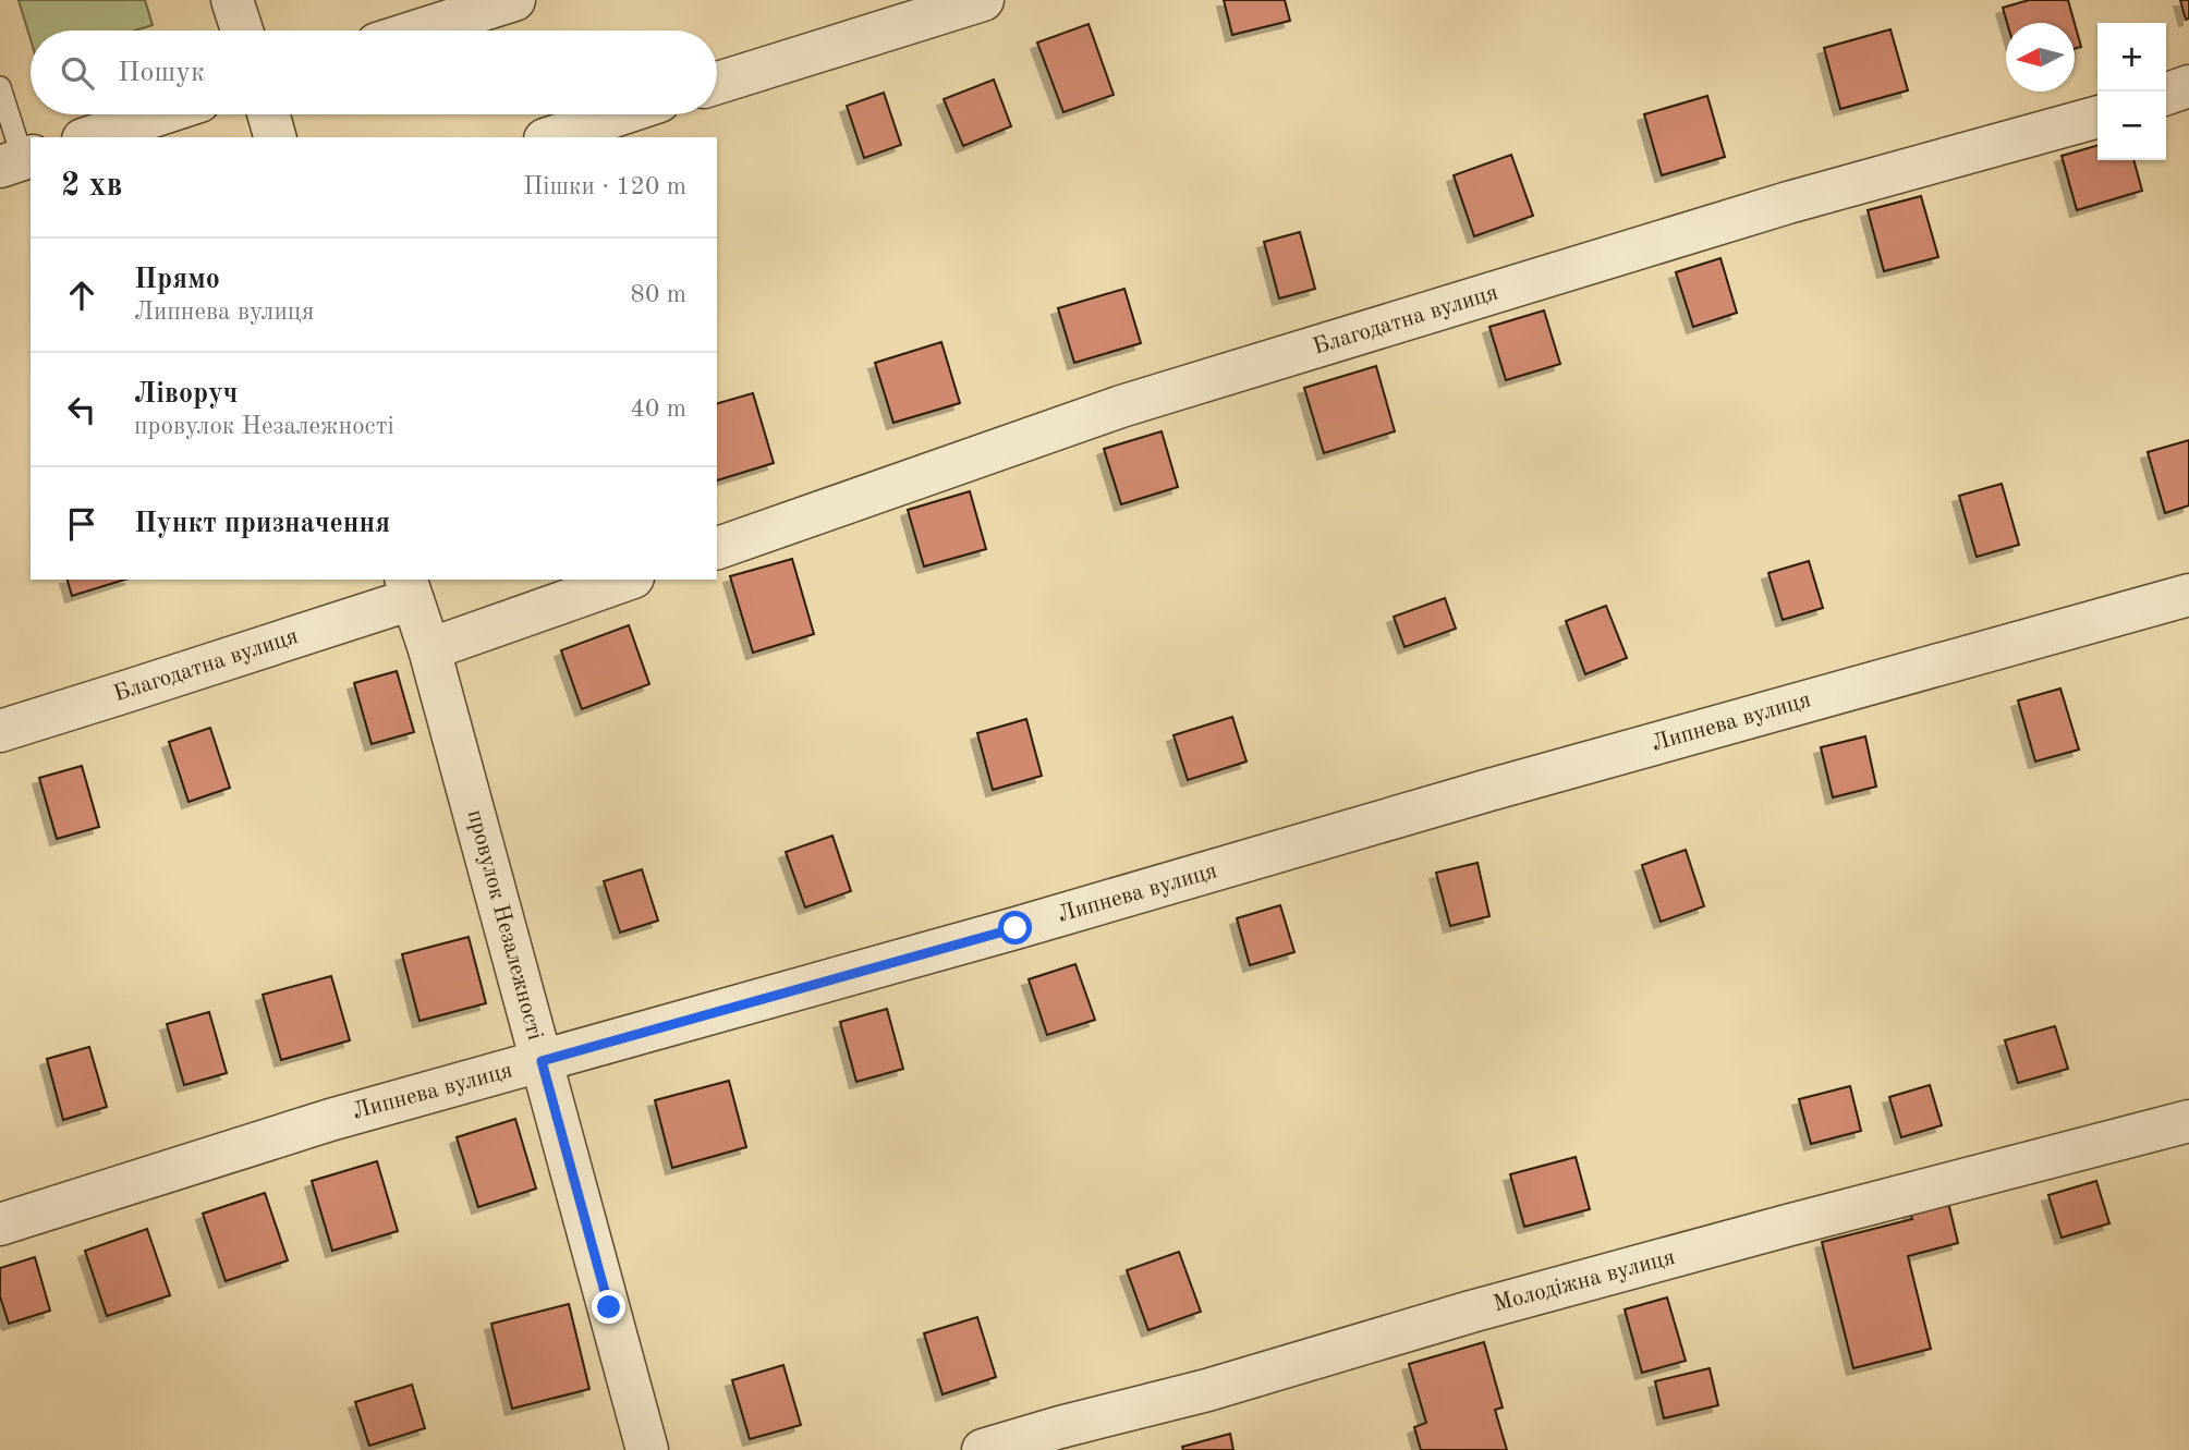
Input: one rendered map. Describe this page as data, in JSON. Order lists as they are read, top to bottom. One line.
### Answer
{"streets":{"street":["Благодатна вулиця","Липнева вулиця","провулок Незалежності","Молодіжна вулиця"]},"crossings":[["Благодатна вулиця","провулок Незалежності"],["Липнева вулиця","провулок Незалежності"]],"north":"left","page":{"map_buttons":["+","−"],"search":"Пошук","heading":["2 хв","Пішки · 120 m"],"list":[["Прямо","Липнева вулиця","80 m"],["Ліворуч","провулок Незалежності","40 m"],"Пункт призначення"]}}
